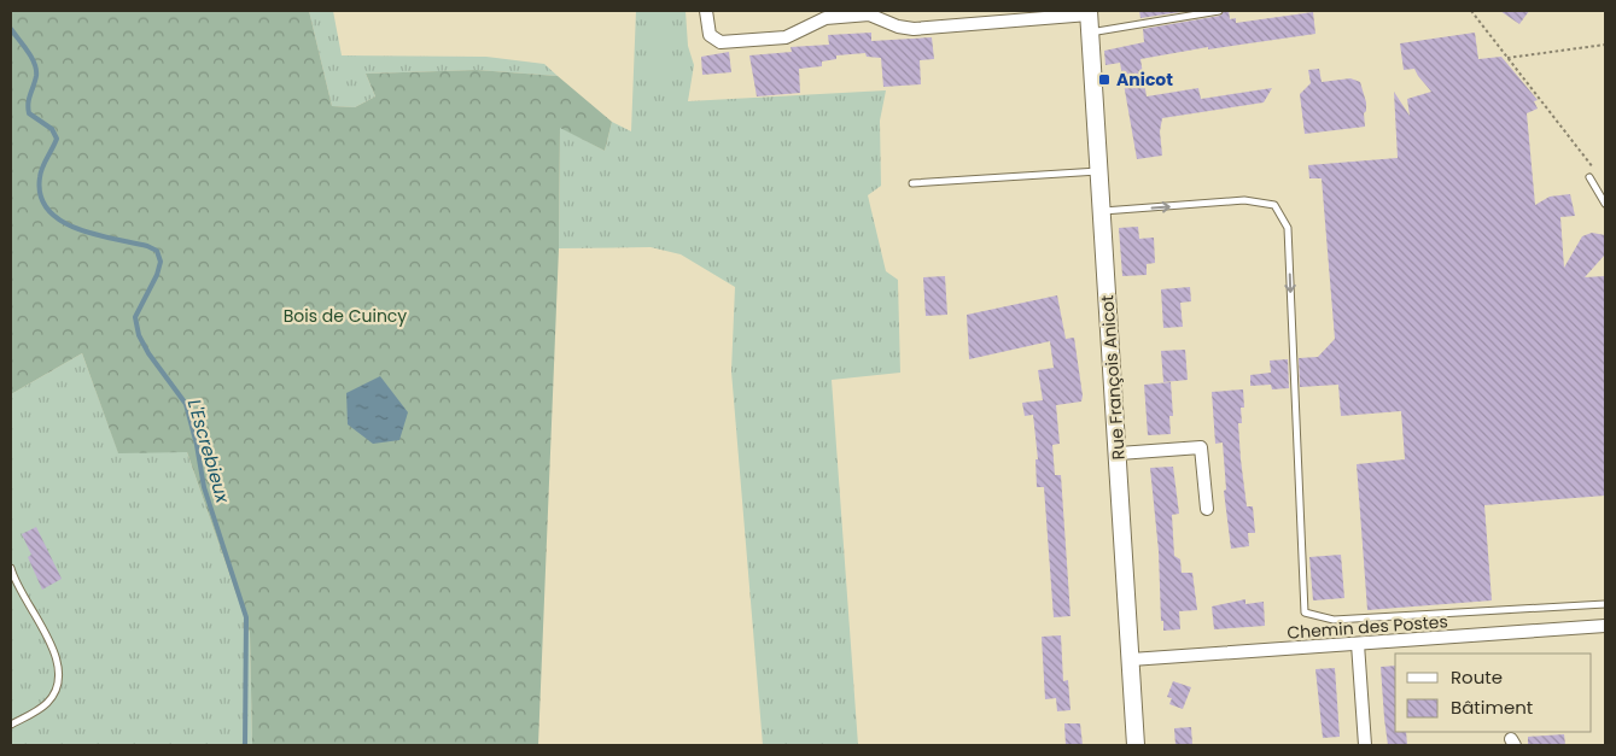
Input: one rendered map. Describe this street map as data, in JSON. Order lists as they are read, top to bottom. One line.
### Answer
{"streets":{"street":["Rue François Anicot","Chemin des Postes"]},"crossings":[["Rue François Anicot","Chemin des Postes"]],"water":["L'Escrebieux"],"parks":["Bois de Cuincy"],"places":{"transit":["Anicot"]},"legend":["Route","Bâtiment"]}
